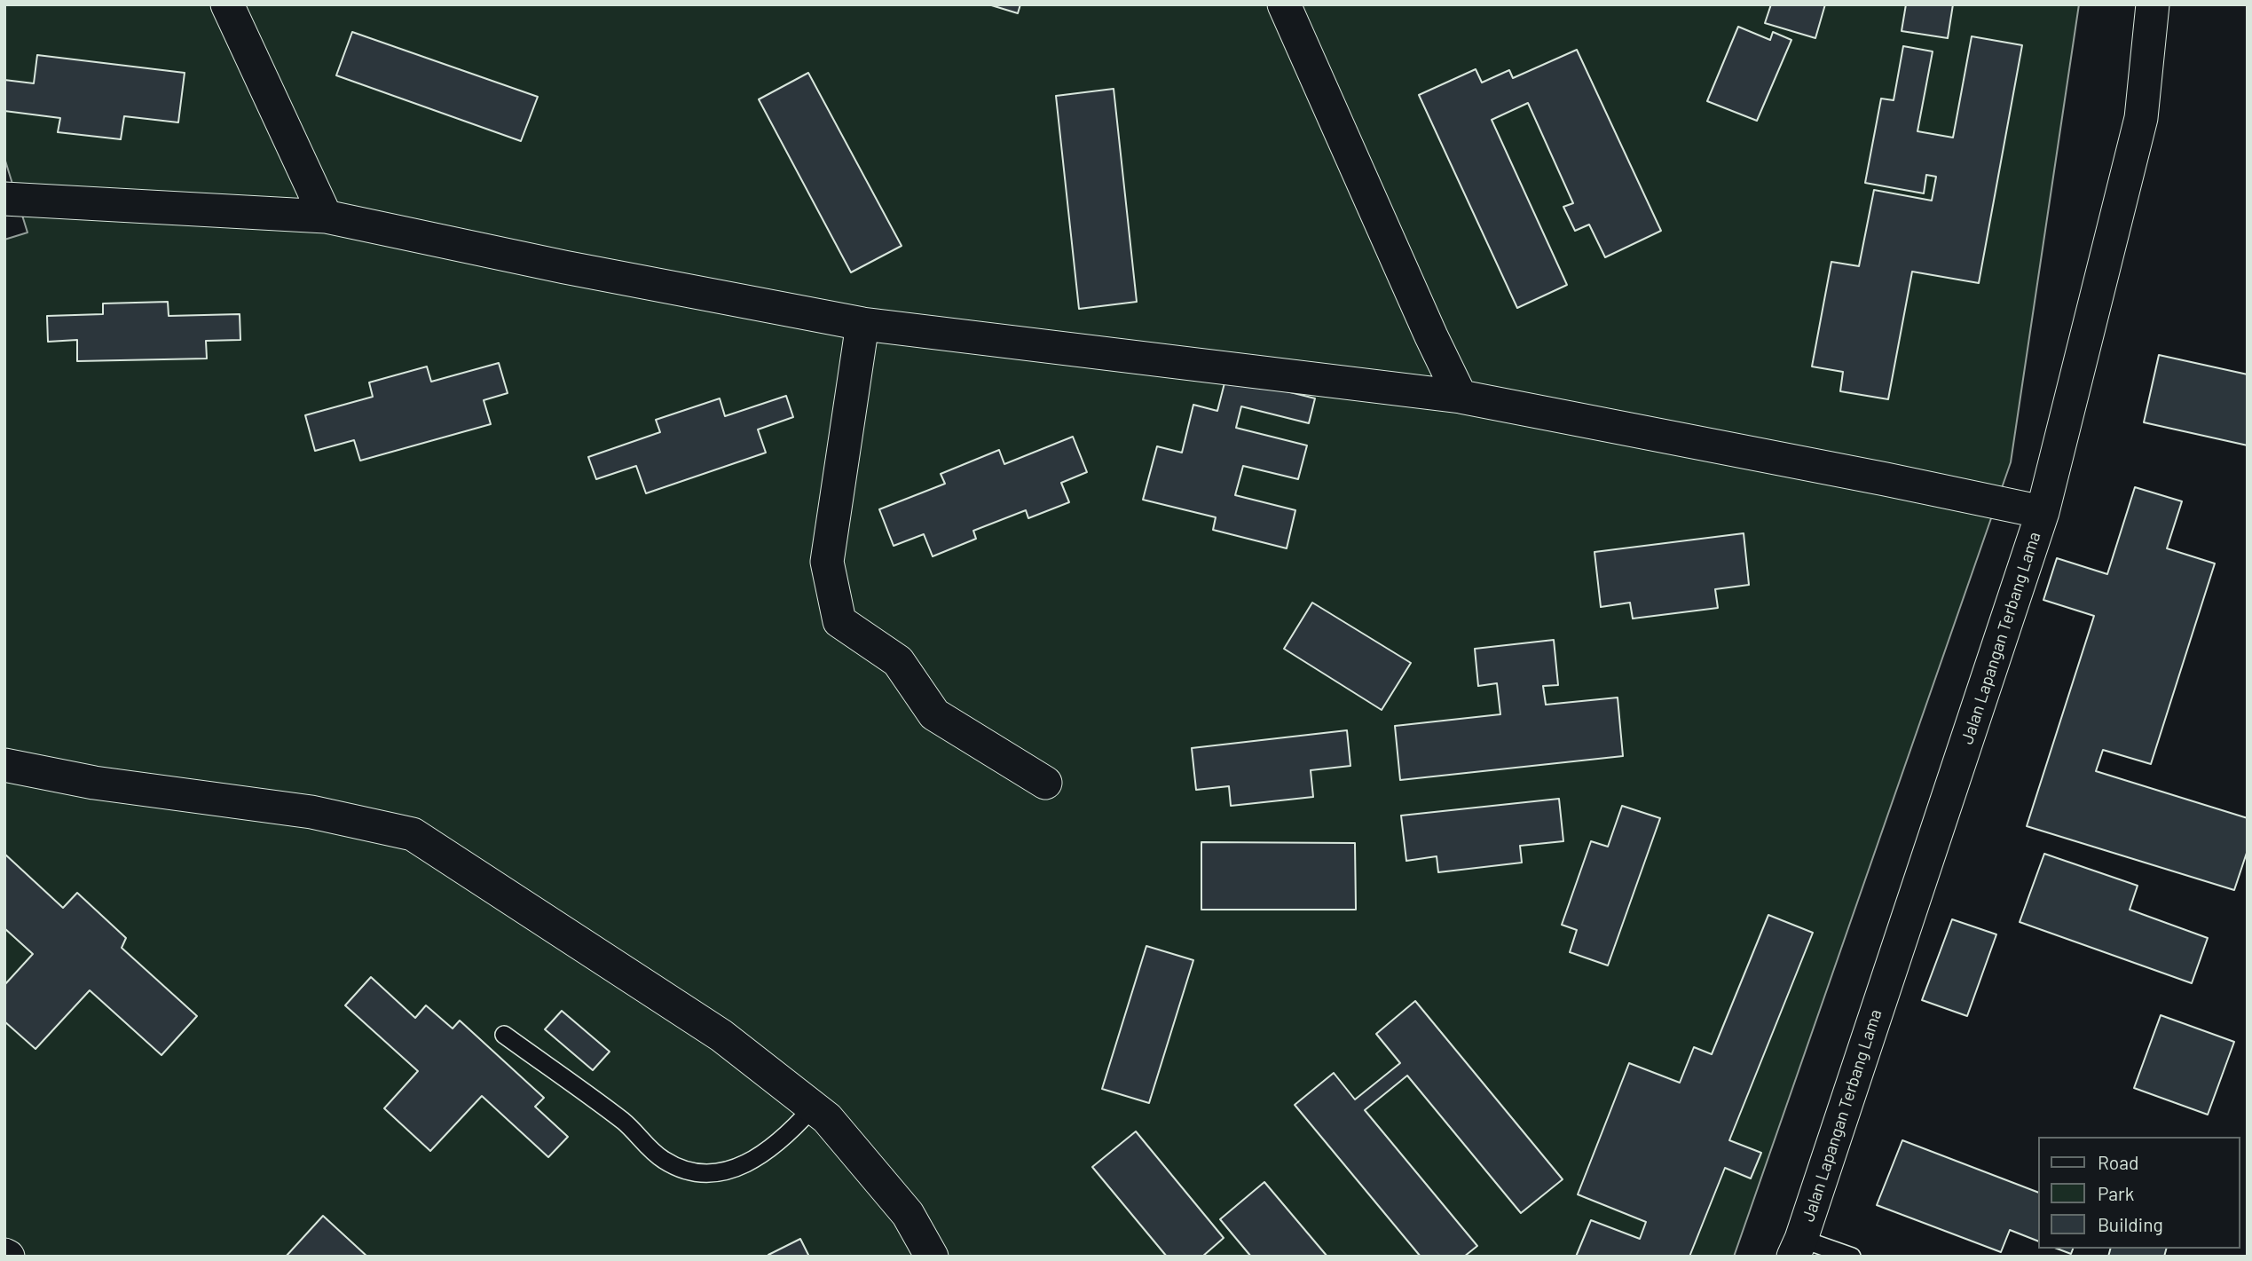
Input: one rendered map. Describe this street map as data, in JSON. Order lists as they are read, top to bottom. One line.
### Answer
{"streets":{"street":["Jalan Lapangan Terbang Lama"]},"legend":["Road","Park","Building"]}
